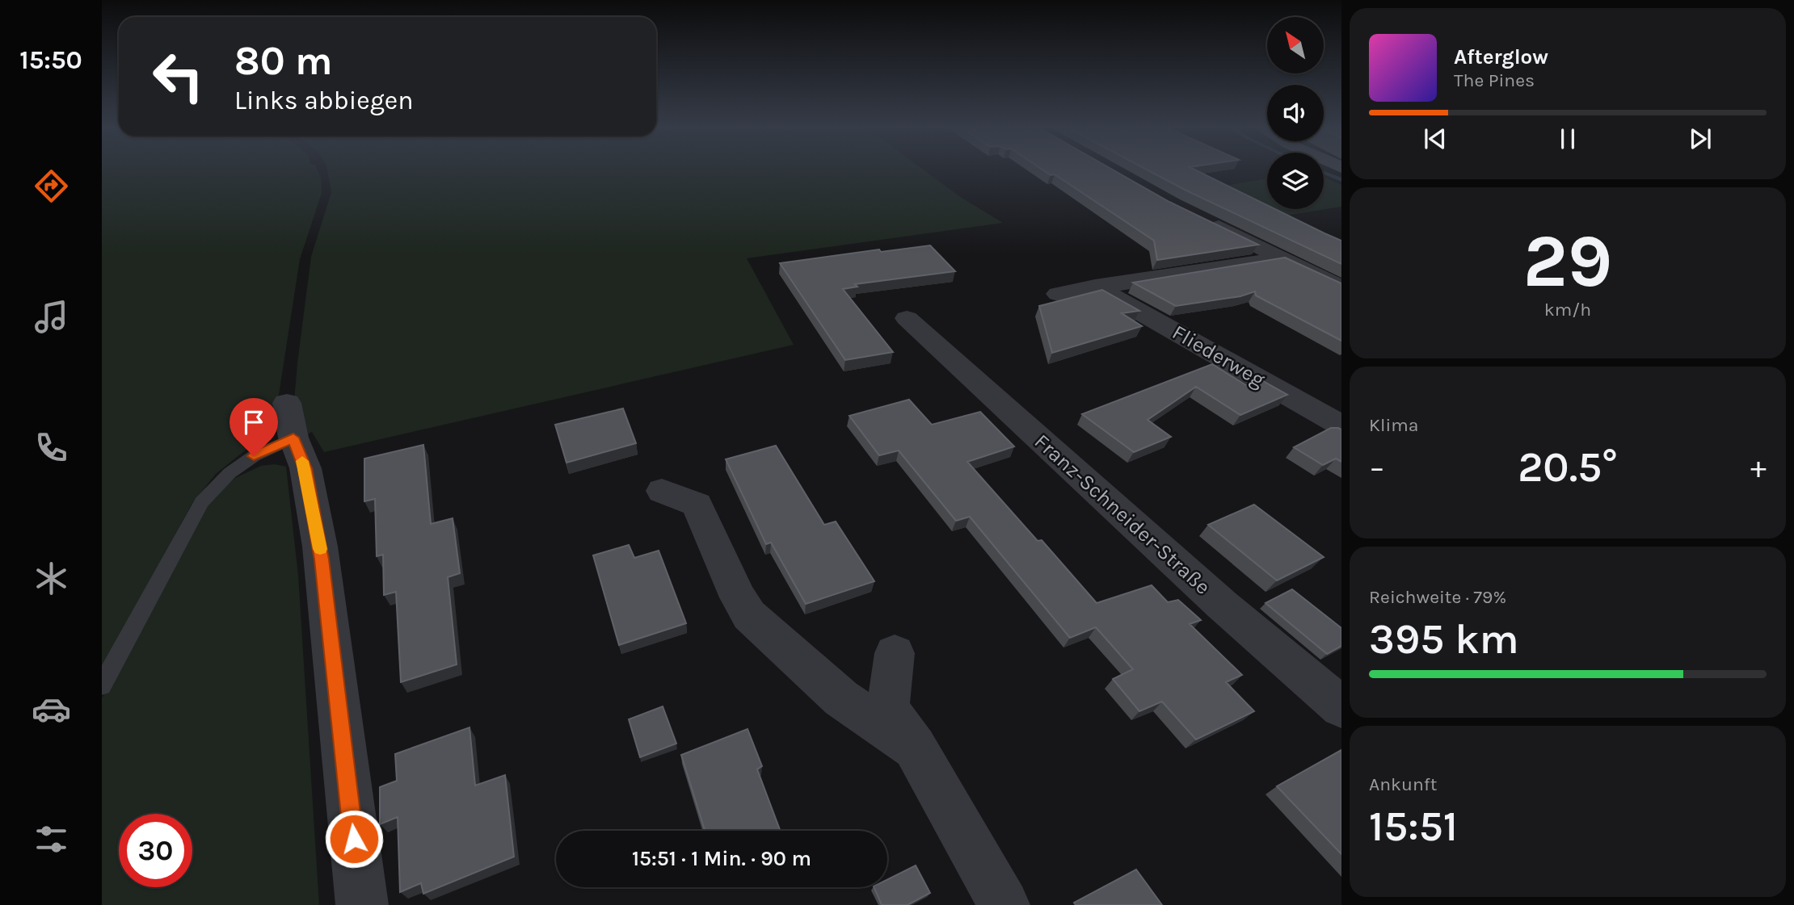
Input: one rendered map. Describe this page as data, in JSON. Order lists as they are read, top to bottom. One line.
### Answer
{"streets":{"street":["Fliederweg","Franz-Schneider-Straße"]},"north":"top left","page":{"tabs":"15:50","turn":["80 m","Links abbiegen"],"song":["Afterglow","The Pines"],"tile":[["29","km/h"],"Klima",["Reichweite · 79%","395 km"],["Ankunft","15:51"]],"heat":["−","20.5°","+"],"limit":"30","trip":"15:51 · 1 Min. · 90 m"}}
